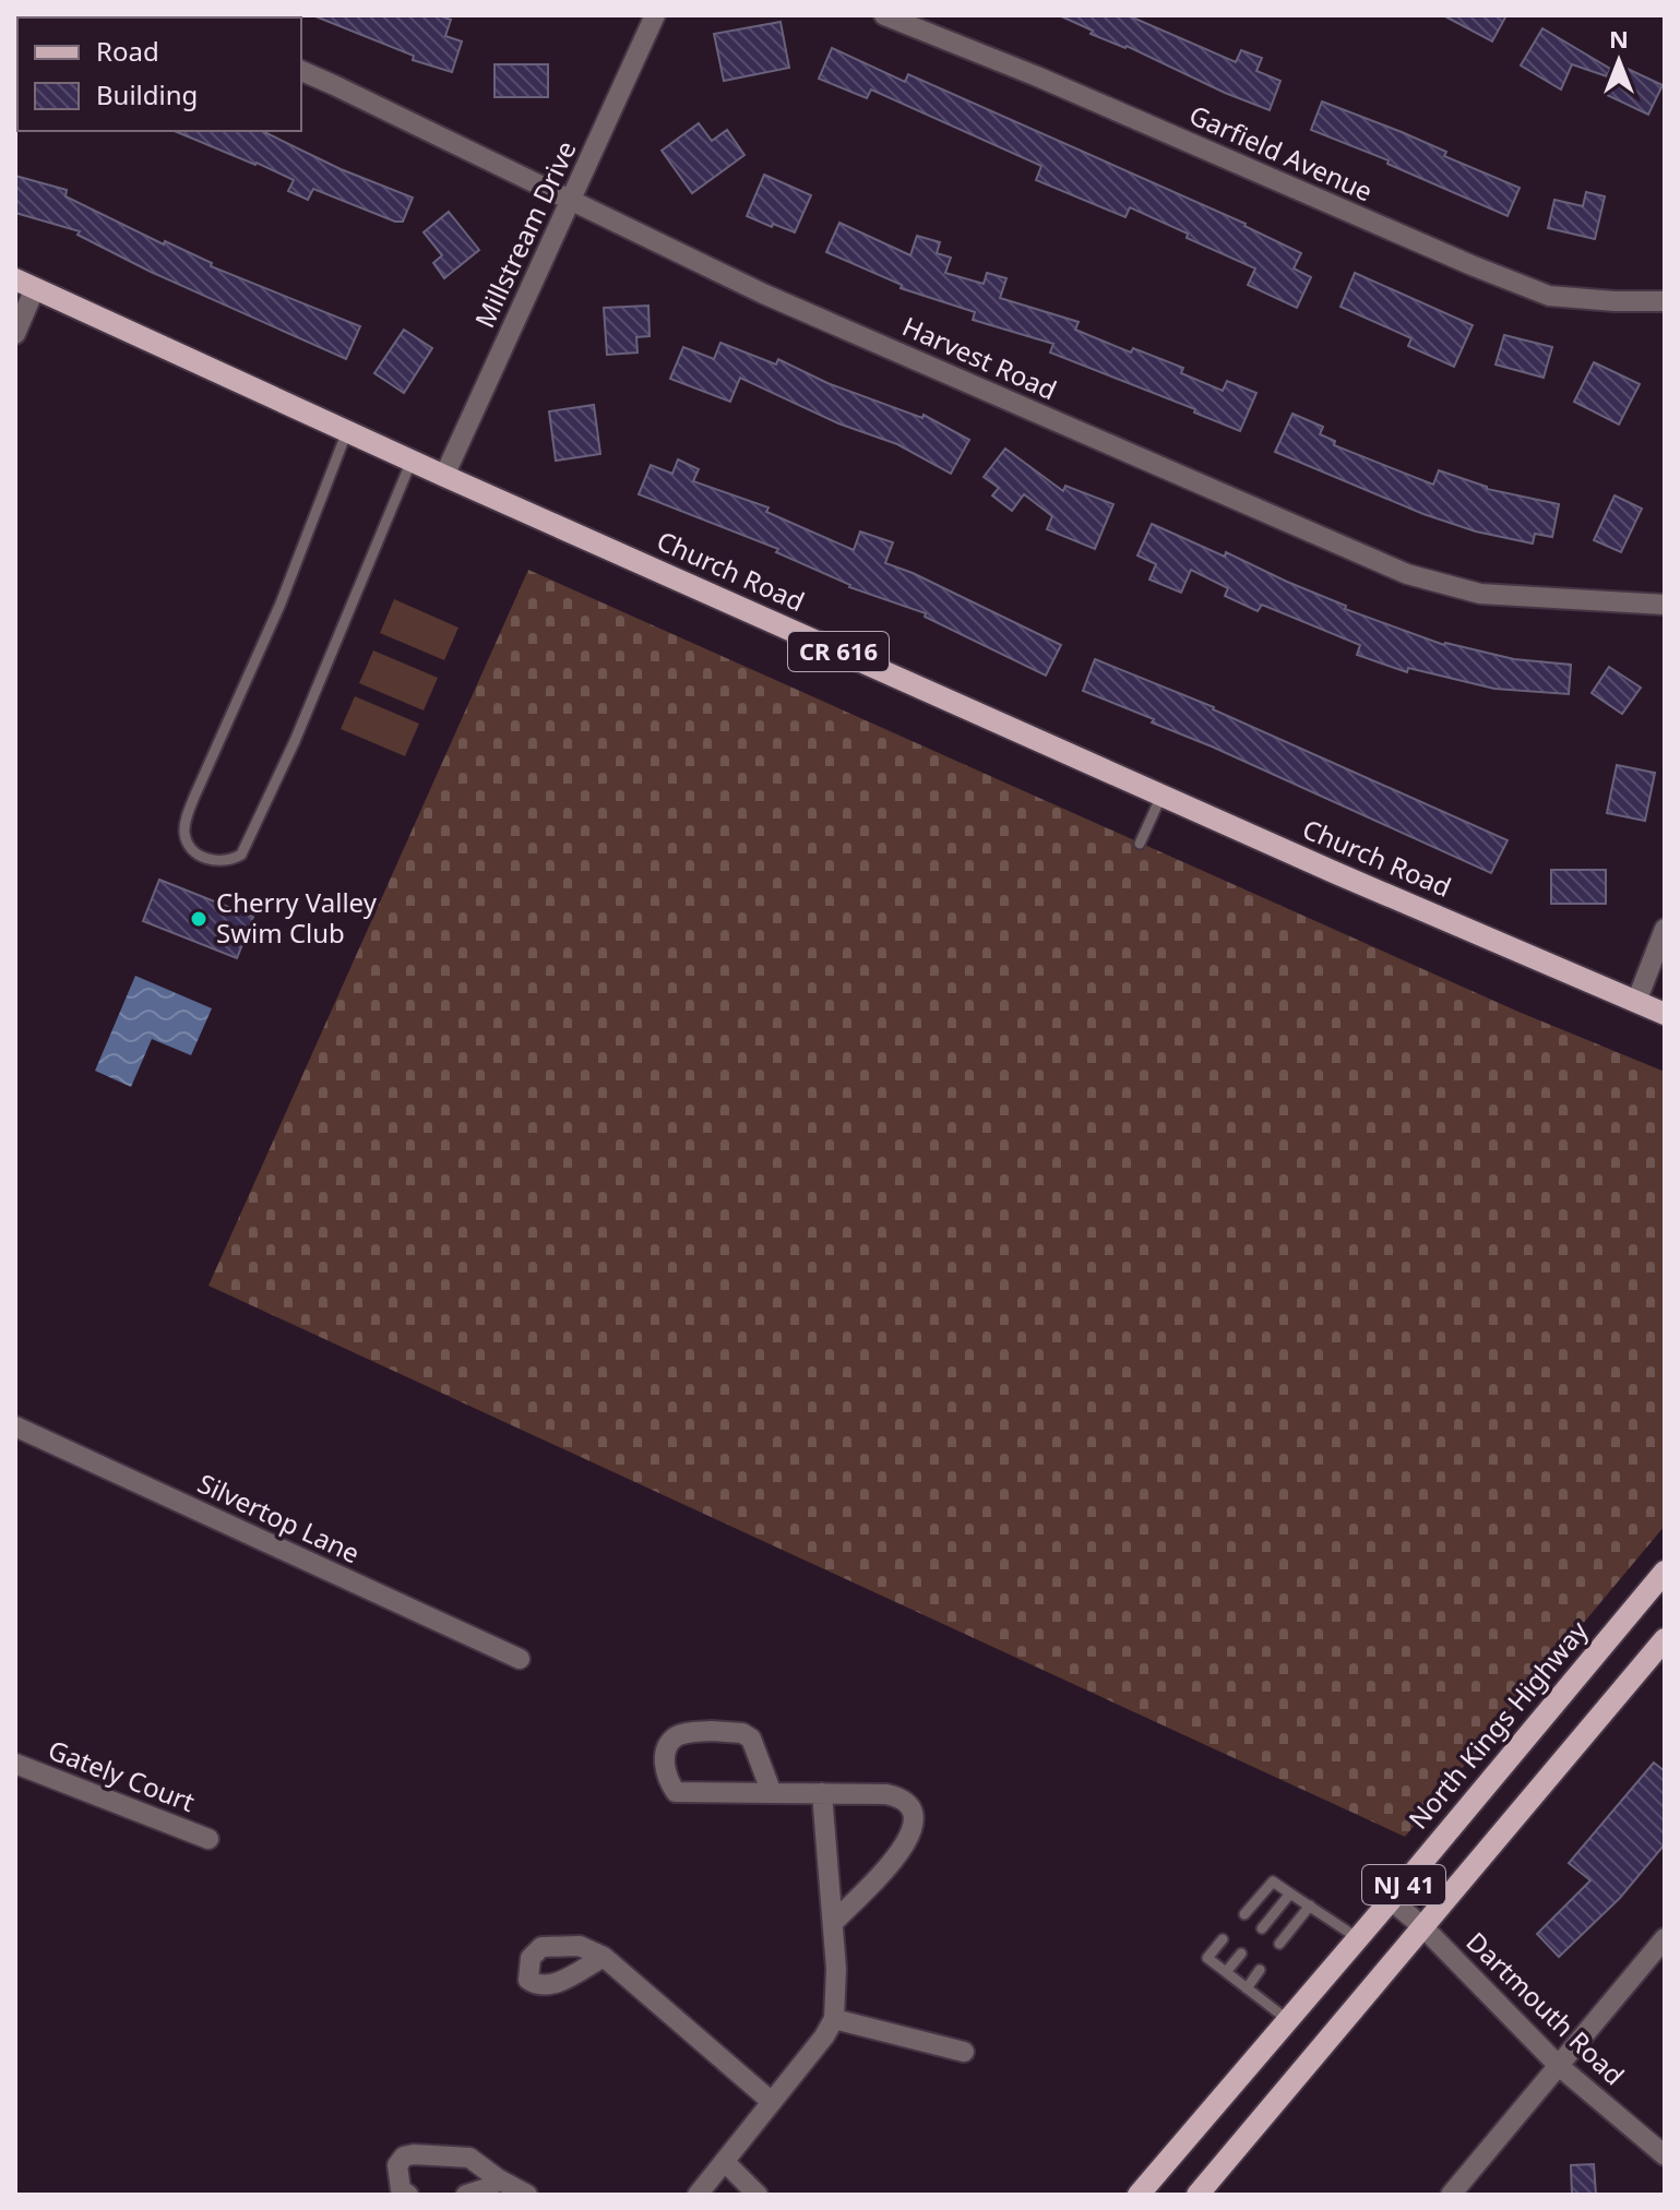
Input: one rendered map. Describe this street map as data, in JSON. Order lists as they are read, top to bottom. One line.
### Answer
{"streets":{"main road":["Church Road","CR 616","North Kings Highway","NJ 41"],"street":["Garfield Avenue","Millstream Drive","Harvest Road","Silvertop Lane","Gately Court","Dartmouth Road"]},"crossings":[["Millstream Drive","Harvest Road"],["Millstream Drive","Church Road"],["North Kings Highway","Dartmouth Road"],["NJ 41","Dartmouth Road"]],"places":["Cherry Valley Swim Club"],"legend":["Road","Building"],"north":"top"}
